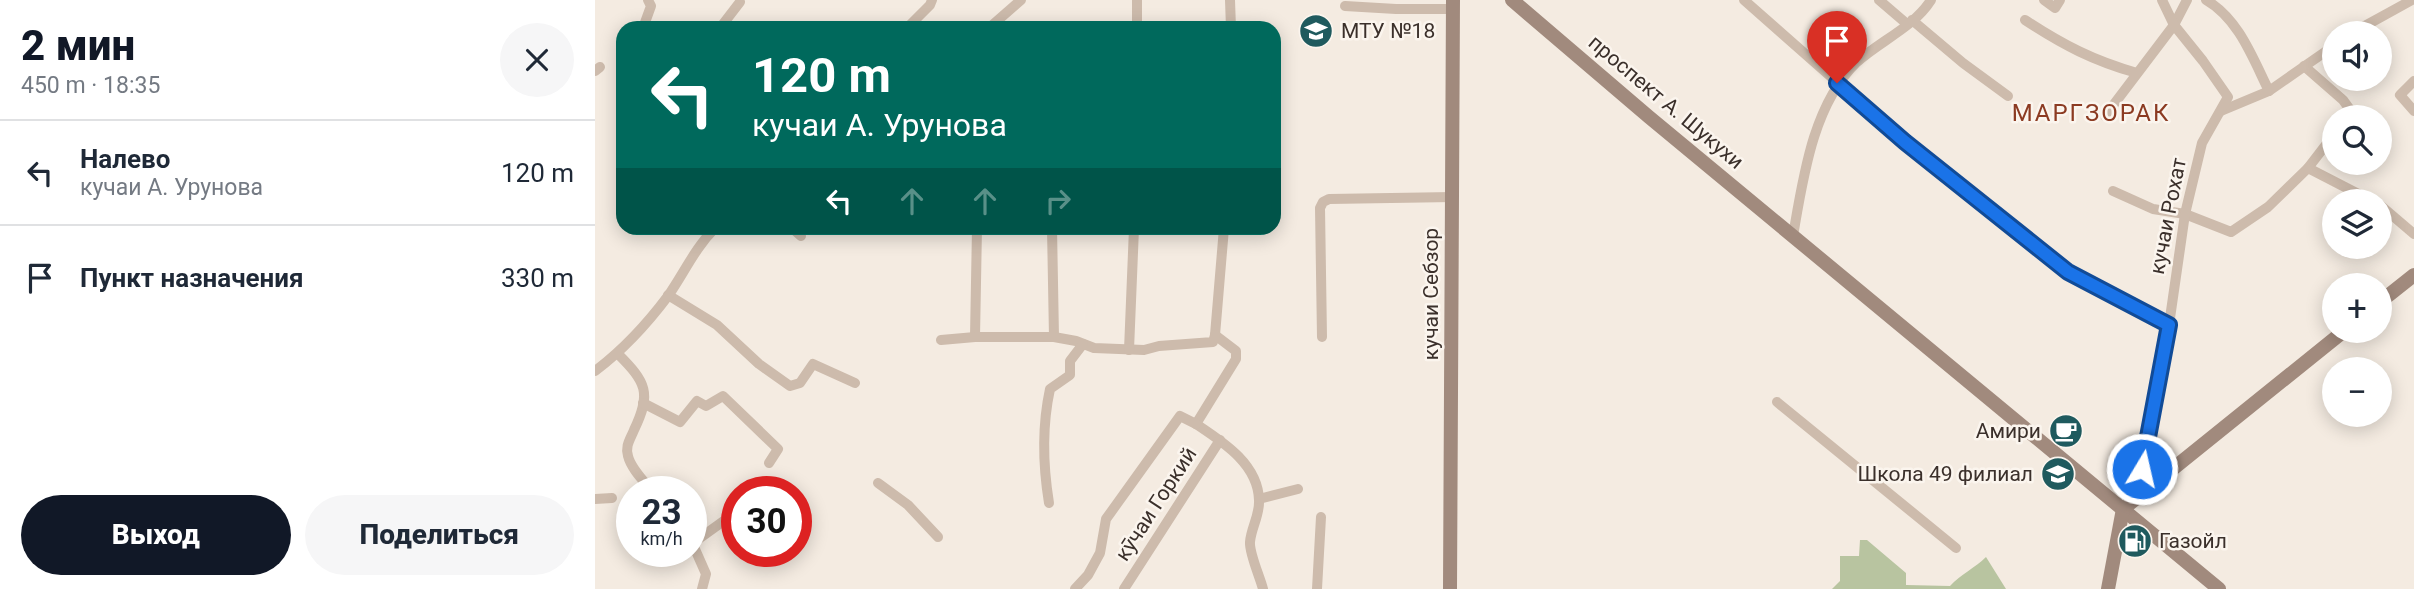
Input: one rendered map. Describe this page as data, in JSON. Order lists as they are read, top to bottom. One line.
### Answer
{"streets":{"main road":["проспект А. Шукухи","кучаи Себзор"],"street":["кучаи Рохат","кӯчаи Горкий"]},"districts":["МАРГЗОРАК"],"places":{"school or university":["МТУ №18","Школа 49 филиал"],"cafe":["Амири"],"fuel station":["Газойл"]},"page":{"heading":["2 мин","450 m · 18:35"],"map_buttons":["+","−"],"turn":["120 m","кучаи А. Урунова"],"list":[{"name":"Налево","note":"кучаи А. Урунова","value":"120 m"},{"name":"Пункт назначения","value":"330 m"}],"speed":"23 km/h","limit":"30","buttons":["Выход","Поделиться"]}}
